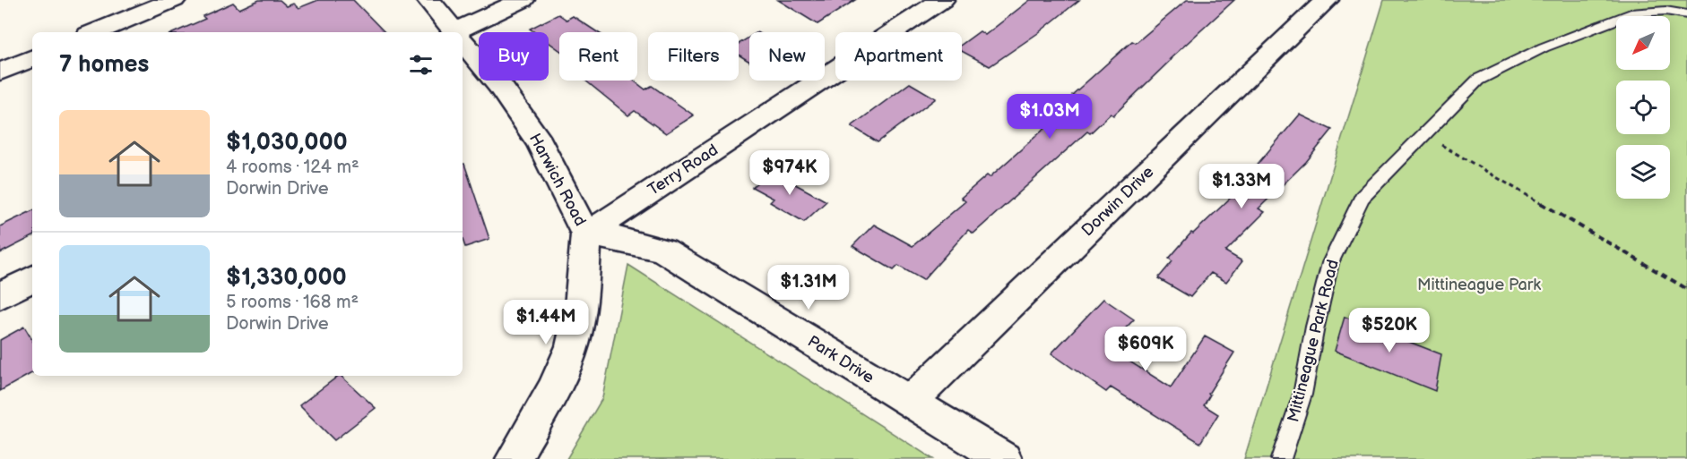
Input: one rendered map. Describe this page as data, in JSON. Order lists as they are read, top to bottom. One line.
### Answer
{"streets":{"street":["Terry Road","Harwich Road","Dorwin Drive","Park Drive"],"lane":["Mittineague Park Road"]},"crossings":[["Terry Road","Harwich Road"],["Terry Road","Park Drive"],["Harwich Road","Park Drive"],["Dorwin Drive","Park Drive"]],"parks":["Mittineague Park"],"north":"bottom left","page":{"chip":["Buy","Rent","Filters","New","Apartment"],"heading":"7 homes","price":["$1.03M","$974K","$1.33M","$1.31M","$1.44M","$520K","$609K"],"list":[{"name":"$1,030,000","note":"4 rooms · 124 m² · Dorwin Drive"},{"name":"$1,330,000","note":"5 rooms · 168 m² · Dorwin Drive"}]}}
